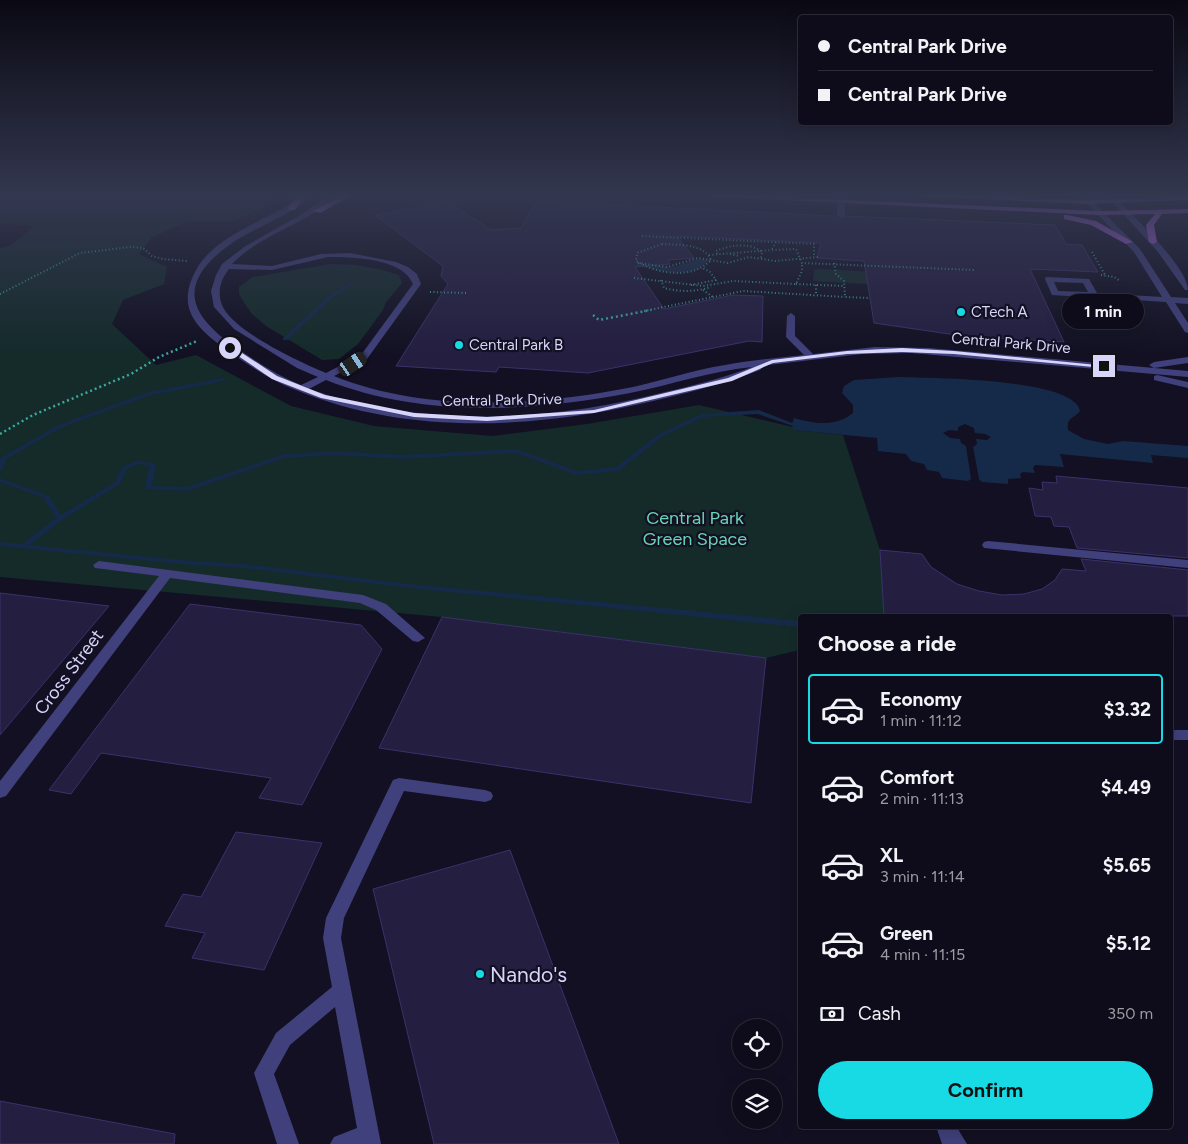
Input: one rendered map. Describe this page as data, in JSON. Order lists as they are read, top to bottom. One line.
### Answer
{"streets":{"street":["Central Park Drive","Cross Street"]},"parks":["Central Park Green Space"],"places":["CTech A","Central Park B","Nando's"],"page":{"banner":["Central Park Drive","Central Park Drive"],"bubble":"1 min","heading":"Choose a ride","list":[{"name":"Economy","note":"1 min · 11:12","value":"$3.32"},{"name":"Comfort","note":"2 min · 11:13","value":"$4.49"},{"name":"XL","note":"3 min · 11:14","value":"$5.65"},{"name":"Green","note":"4 min · 11:15","value":"$5.12"}],"pay":["Cash","350 m"],"buttons":"Confirm"}}
